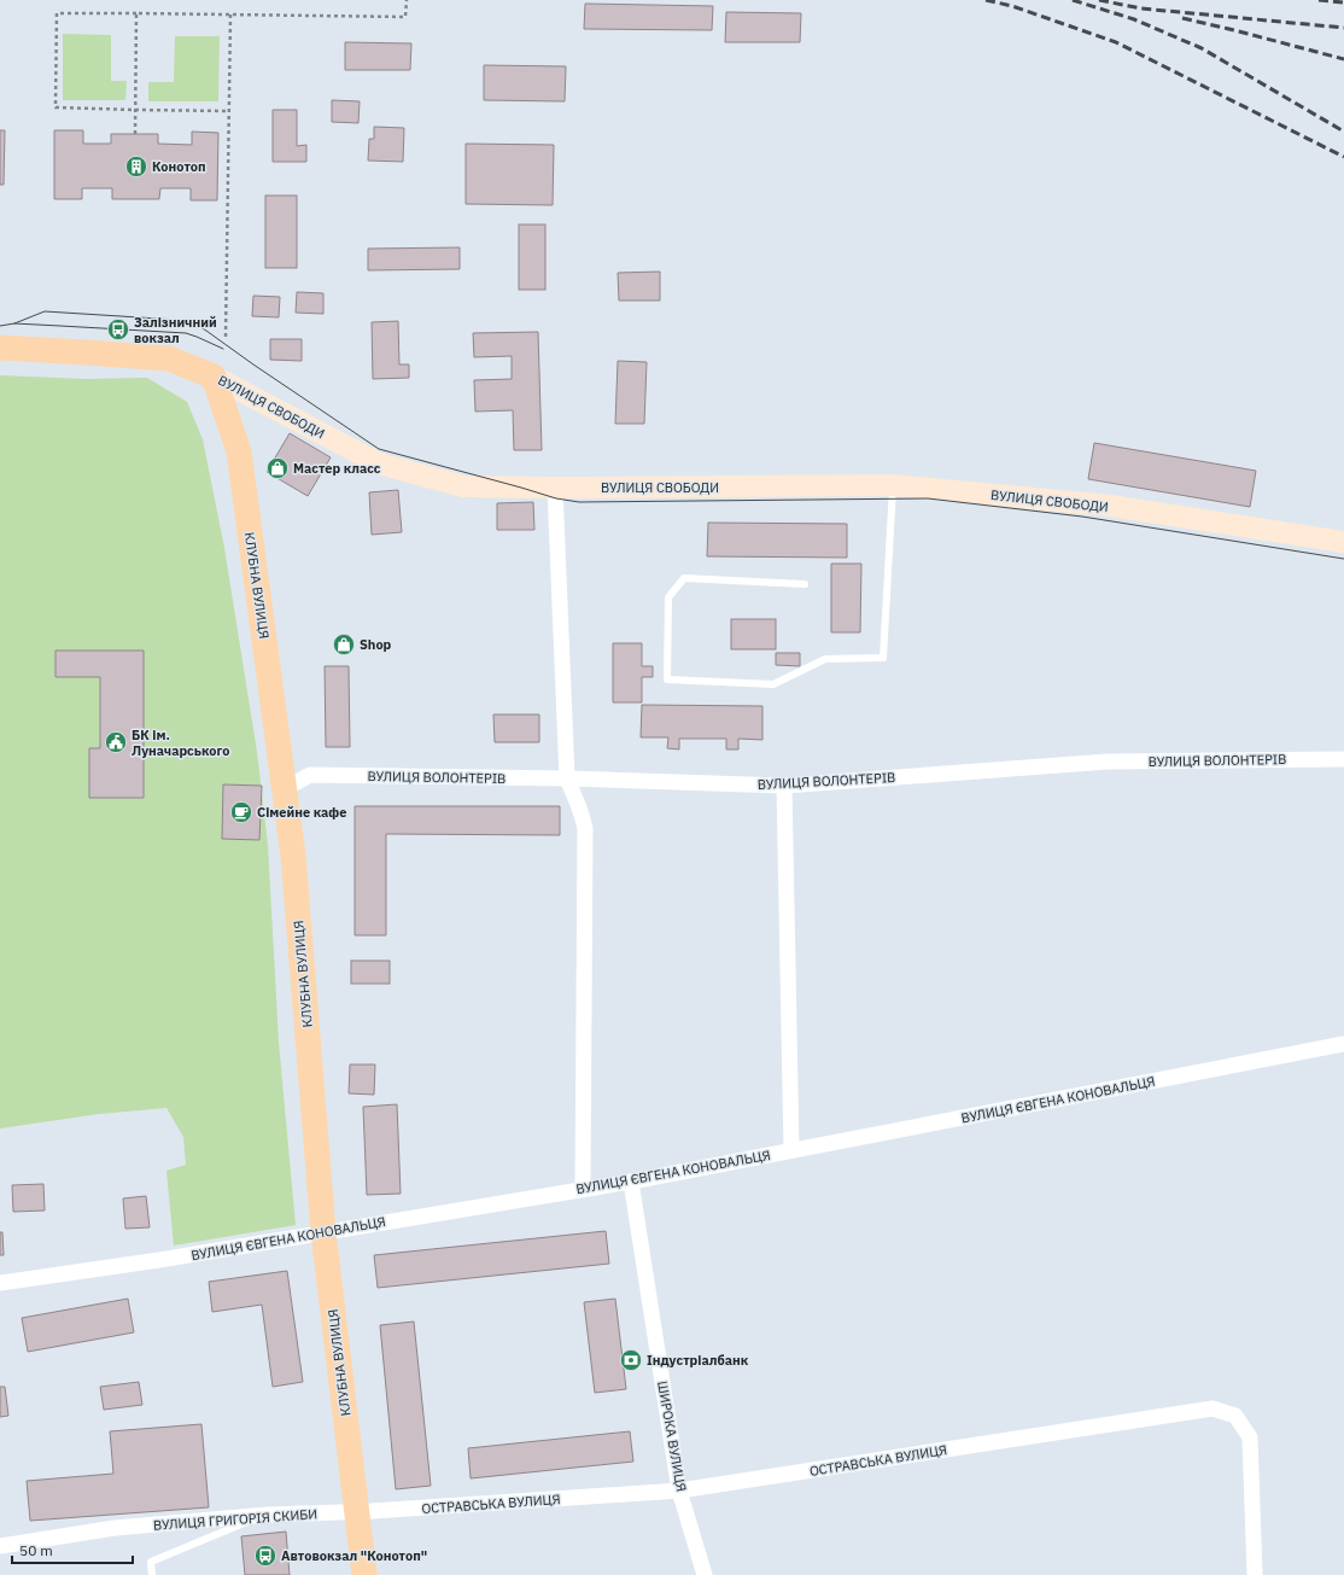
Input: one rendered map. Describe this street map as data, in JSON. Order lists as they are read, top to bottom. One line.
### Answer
{"streets":{"main road":["ВУЛИЦЯ СВОБОДИ","КЛУБНА ВУЛИЦЯ"],"street":["ВУЛИЦЯ ВОЛОНТЕРІВ","ВУЛИЦЯ ЄВГЕНА КОНОВАЛЬЦЯ","ШИРОКА ВУЛИЦЯ","ОСТРАВСЬКА ВУЛИЦЯ","ВУЛИЦЯ ГРИГОРІЯ СКИБИ"]},"crossings":[["ВУЛИЦЯ СВОБОДИ","КЛУБНА ВУЛИЦЯ"],["КЛУБНА ВУЛИЦЯ","ВУЛИЦЯ ВОЛОНТЕРІВ"],["КЛУБНА ВУЛИЦЯ","ВУЛИЦЯ ЄВГЕНА КОНОВАЛЬЦЯ"],["КЛУБНА ВУЛИЦЯ","ОСТРАВСЬКА ВУЛИЦЯ"],["КЛУБНА ВУЛИЦЯ","ВУЛИЦЯ ГРИГОРІЯ СКИБИ"],["ВУЛИЦЯ ЄВГЕНА КОНОВАЛЬЦЯ","ШИРОКА ВУЛИЦЯ"],["ШИРОКА ВУЛИЦЯ","ОСТРАВСЬКА ВУЛИЦЯ"],["ОСТРАВСЬКА ВУЛИЦЯ","ВУЛИЦЯ ГРИГОРІЯ СКИБИ"]],"places":{"building":["Конотоп"],"bus stop":["Залізничний вокзал","Автовокзал \"Конотоп\""],"shop":["Мастер класс","Shop"],"public building":["БК ім. Луначарського"],"cafe":["Сімейне кафе"],"bank":["Індустріалбанк"]},"scale_bar":"50 m"}
